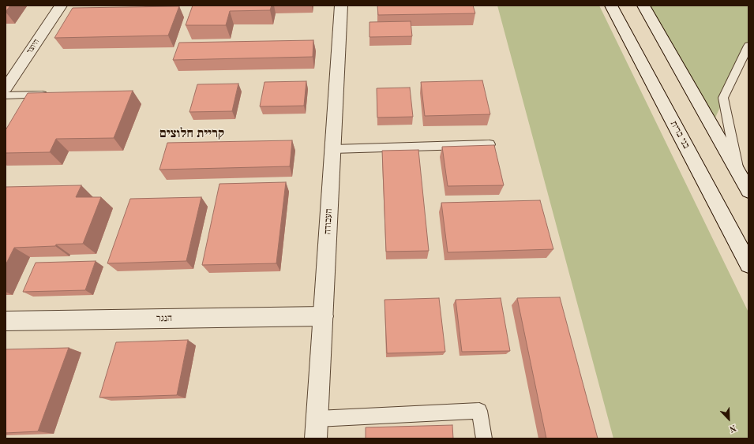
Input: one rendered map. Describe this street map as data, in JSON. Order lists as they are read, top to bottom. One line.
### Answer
{"streets":{"street":["היוצר","בני ברית","העבודה","הנגר"]},"crossings":[["העבודה","הנגר"]],"districts":["קריית חלוצים"],"north":"bottom right"}
